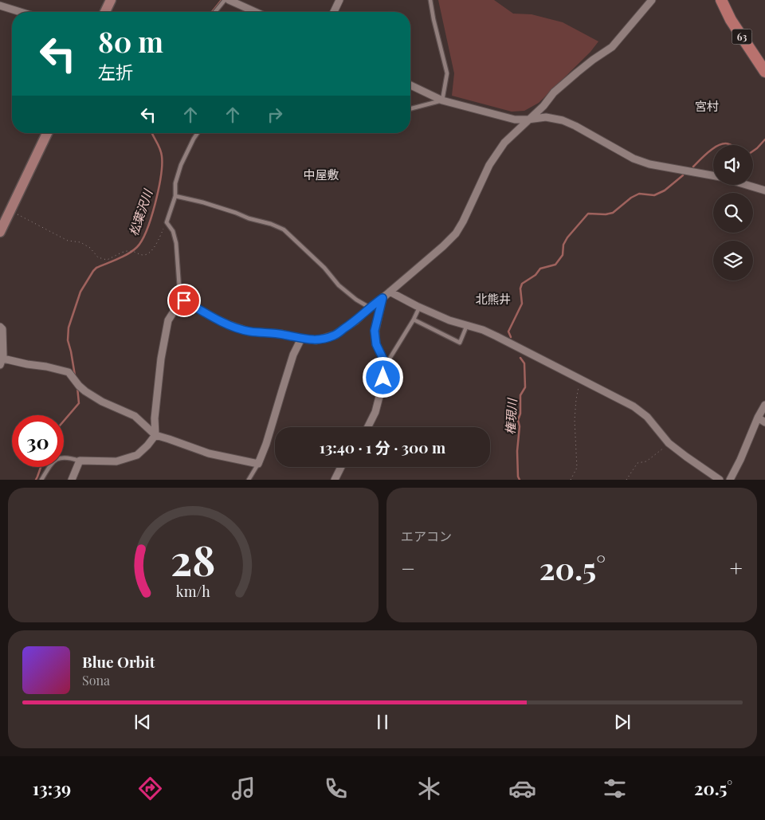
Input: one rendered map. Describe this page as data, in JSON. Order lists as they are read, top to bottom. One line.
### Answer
{"streets":{"main road":["63"]},"districts":["宮村","中屋敷","北熊井"],"water":["松葉沢川","権現川"],"page":{"turn":["80 m","左折"],"limit":"30","trip":"13:40 · 1 分 · 300 m","tile":"エアコン","heat":["−","20.5°","+"],"song":["Blue Orbit","Sona"],"tabs":["13:39","20.5°"],"gauge":["28","km/h"]}}
